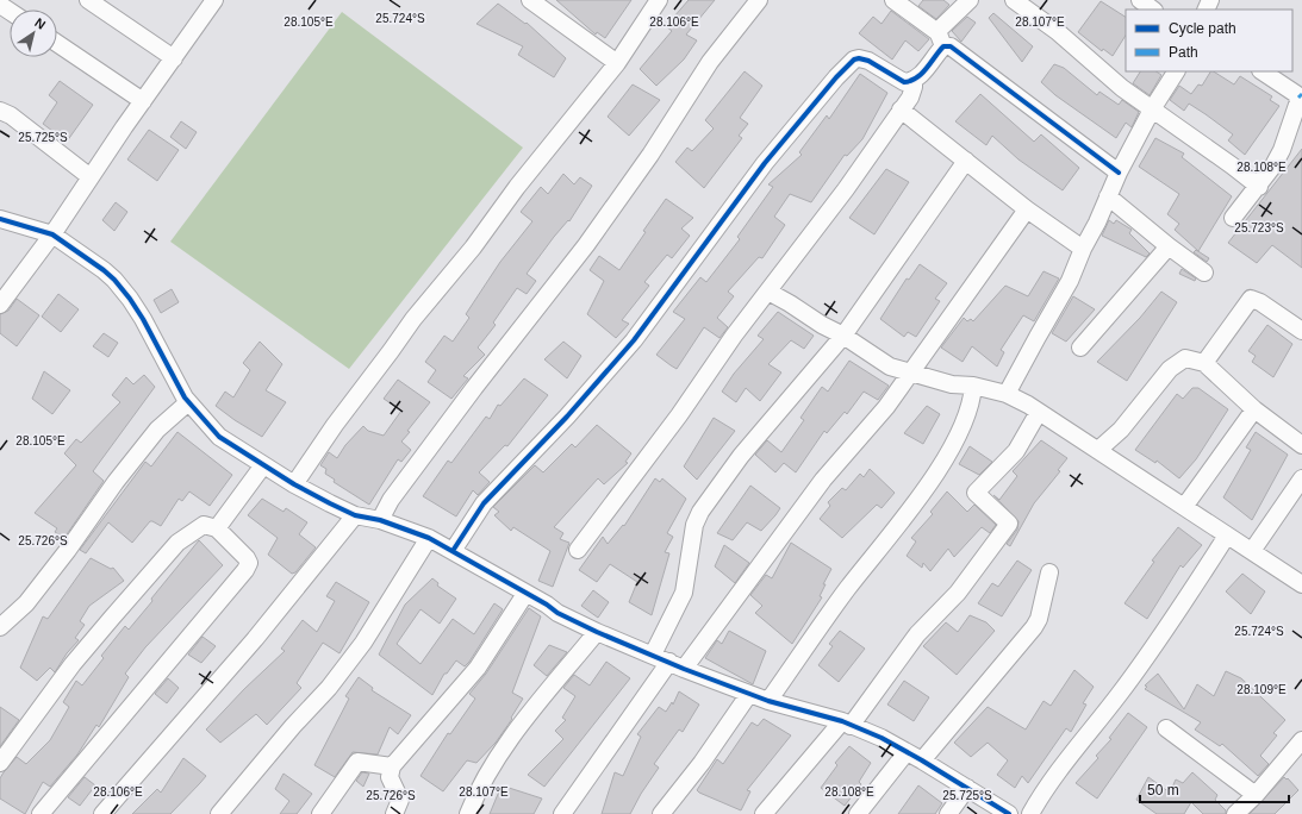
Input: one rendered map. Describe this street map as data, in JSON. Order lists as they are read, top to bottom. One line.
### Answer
{"legend":["Cycle path","Path"],"scale_bar":"50 m","north":"top right","coordinates":["25.724°S","28.105°E","28.106°E","28.107°E","25.725°S","28.108°E","25.723°S","25.726°S","28.109°E"]}
